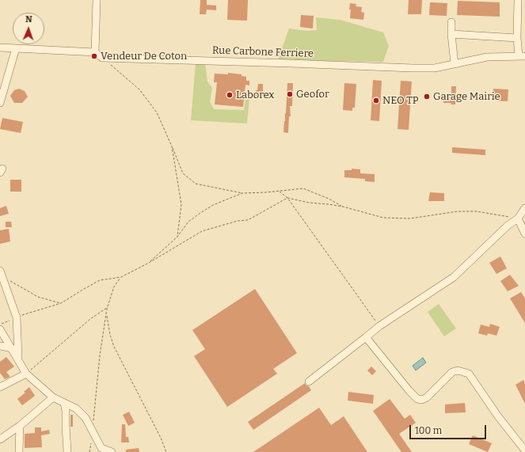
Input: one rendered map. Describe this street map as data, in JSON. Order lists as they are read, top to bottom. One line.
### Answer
{"streets":{"street":["Rue Carbone Ferriere"]},"places":["Vendeur De Coton","Geofor","Laborex","Garage Mairie","NEO TP"],"scale_bar":"100 m","north":"top"}
